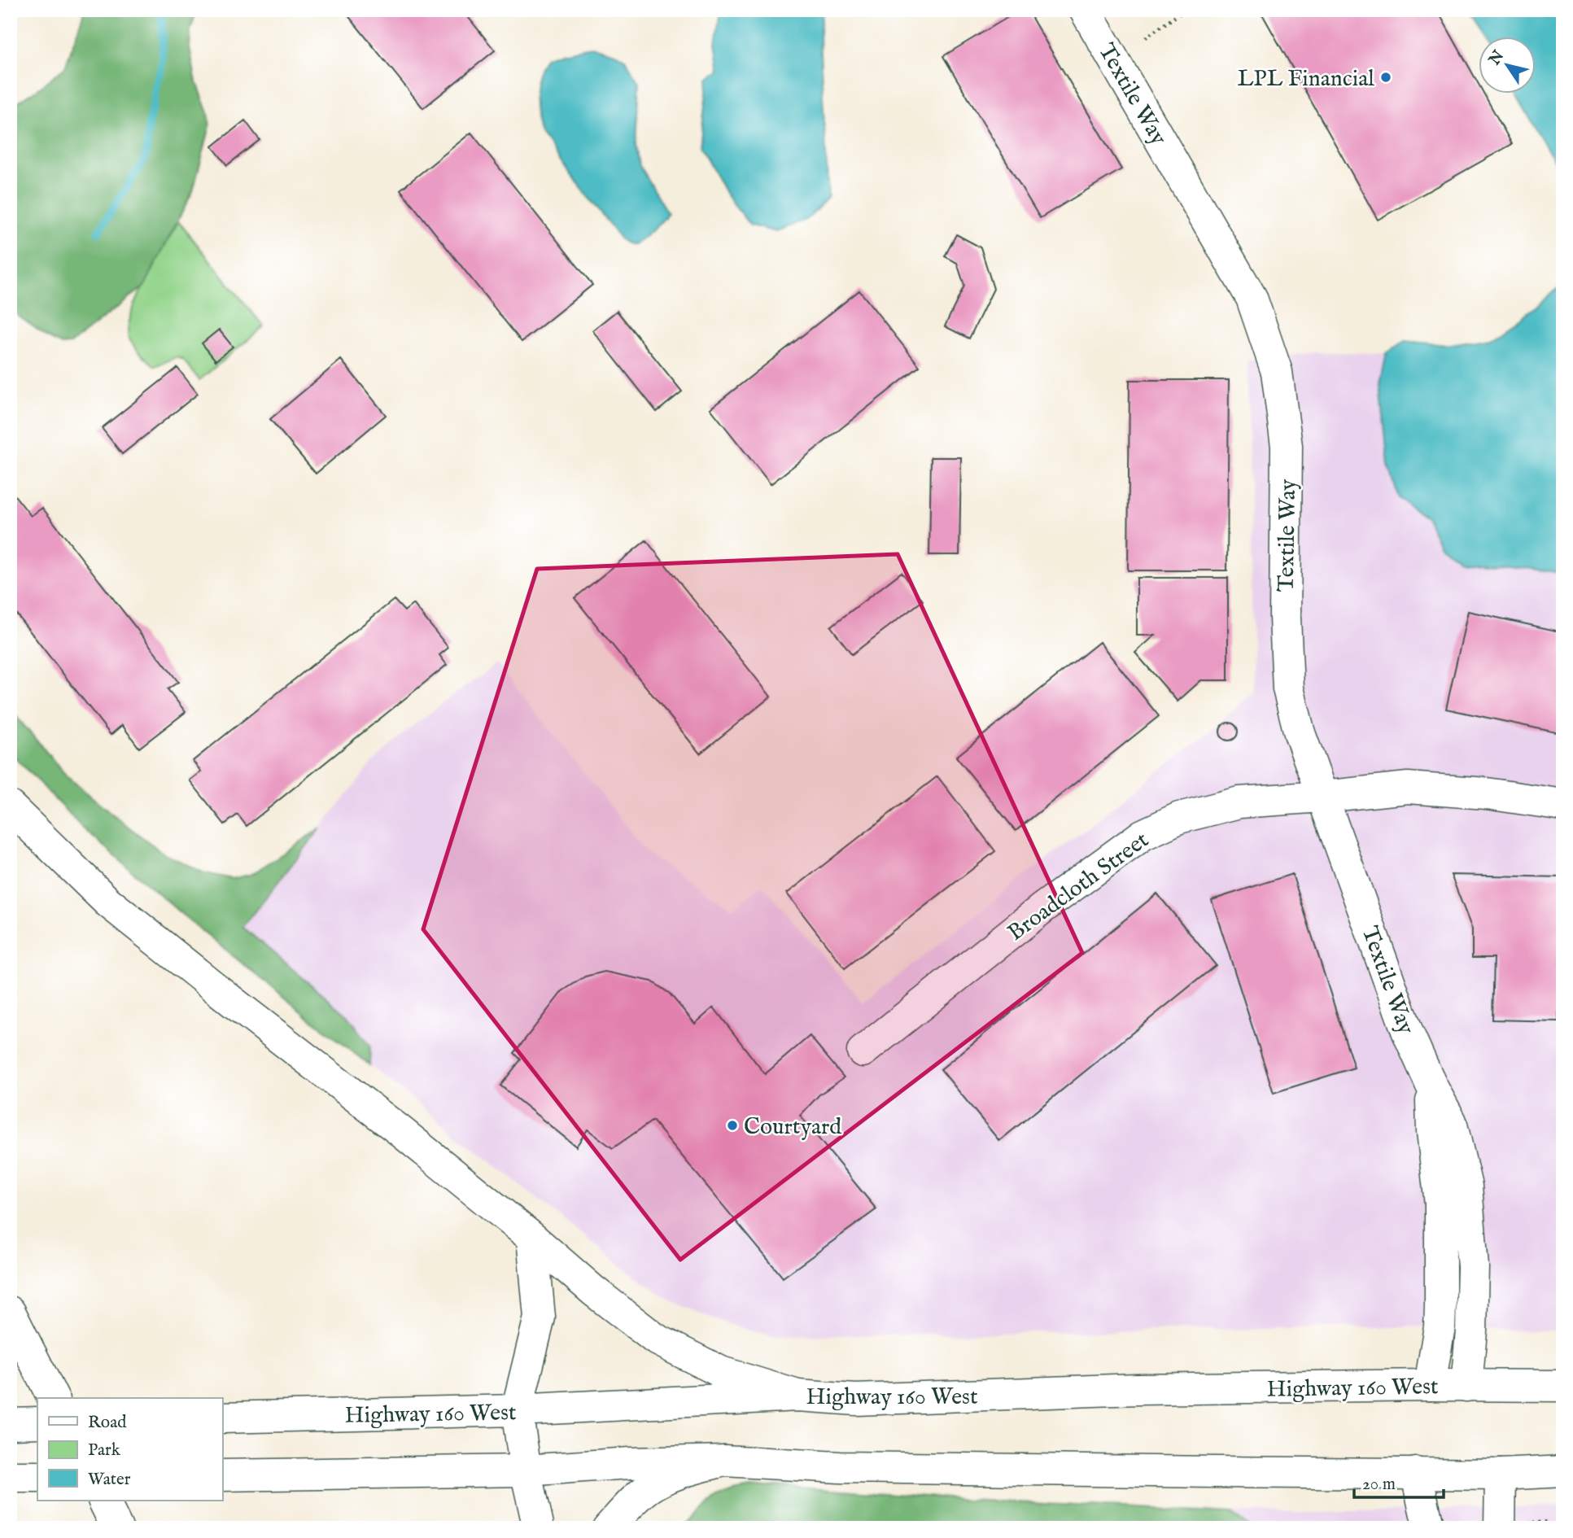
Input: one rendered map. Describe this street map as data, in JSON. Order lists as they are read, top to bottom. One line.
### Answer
{"streets":{"main road":["Textile Way","Broadcloth Street","Highway 160 West"]},"crossings":[["Textile Way","Broadcloth Street"],["Textile Way","Highway 160 West"]],"places":["LPL Financial","Courtyard"],"legend":["Road","Park","Water"],"scale_bar":"20 m","north":"top left"}
